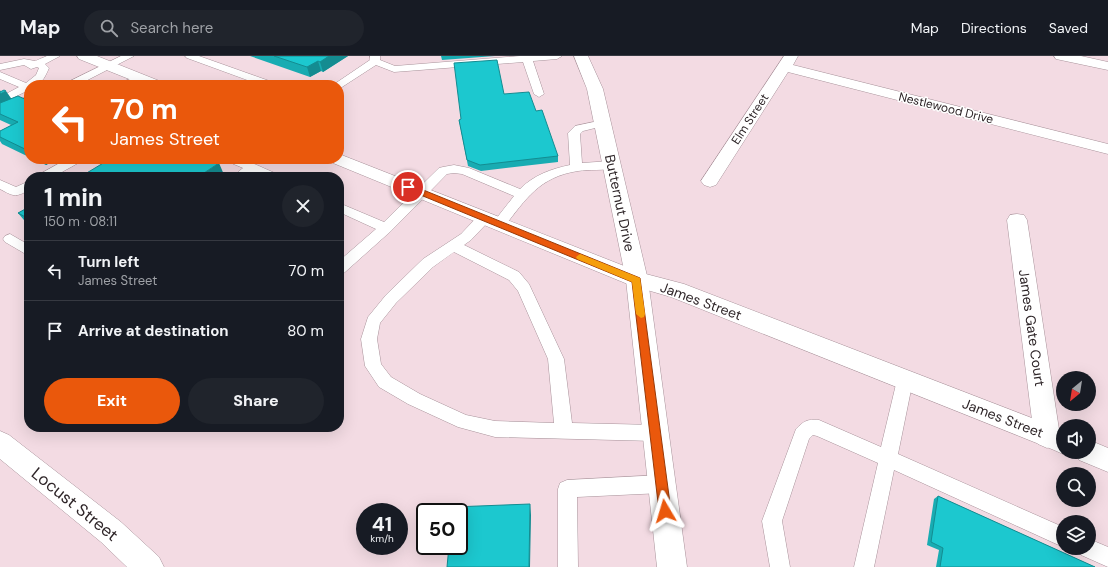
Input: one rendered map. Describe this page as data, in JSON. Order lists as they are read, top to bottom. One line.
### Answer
{"streets":{"street":["Nestlewood Drive","Elm Street","Butternut Drive","James Street","James Gate Court","Locust Street"]},"crossings":[["Nestlewood Drive","Elm Street"],["Butternut Drive","James Street"],["James Street","James Gate Court"]],"north":"bottom left","page":{"header":"Map","search":"Search here","nav":["Map","Directions","Saved"],"turn":["70 m","James Street"],"heading":["1 min","150 m · 08:11"],"list":[{"name":"Turn left","note":"James Street","value":"70 m"},{"name":"Arrive at destination","value":"80 m"}],"buttons":["Exit","Share"],"speed":"41 km/h","limit":"50"}}
